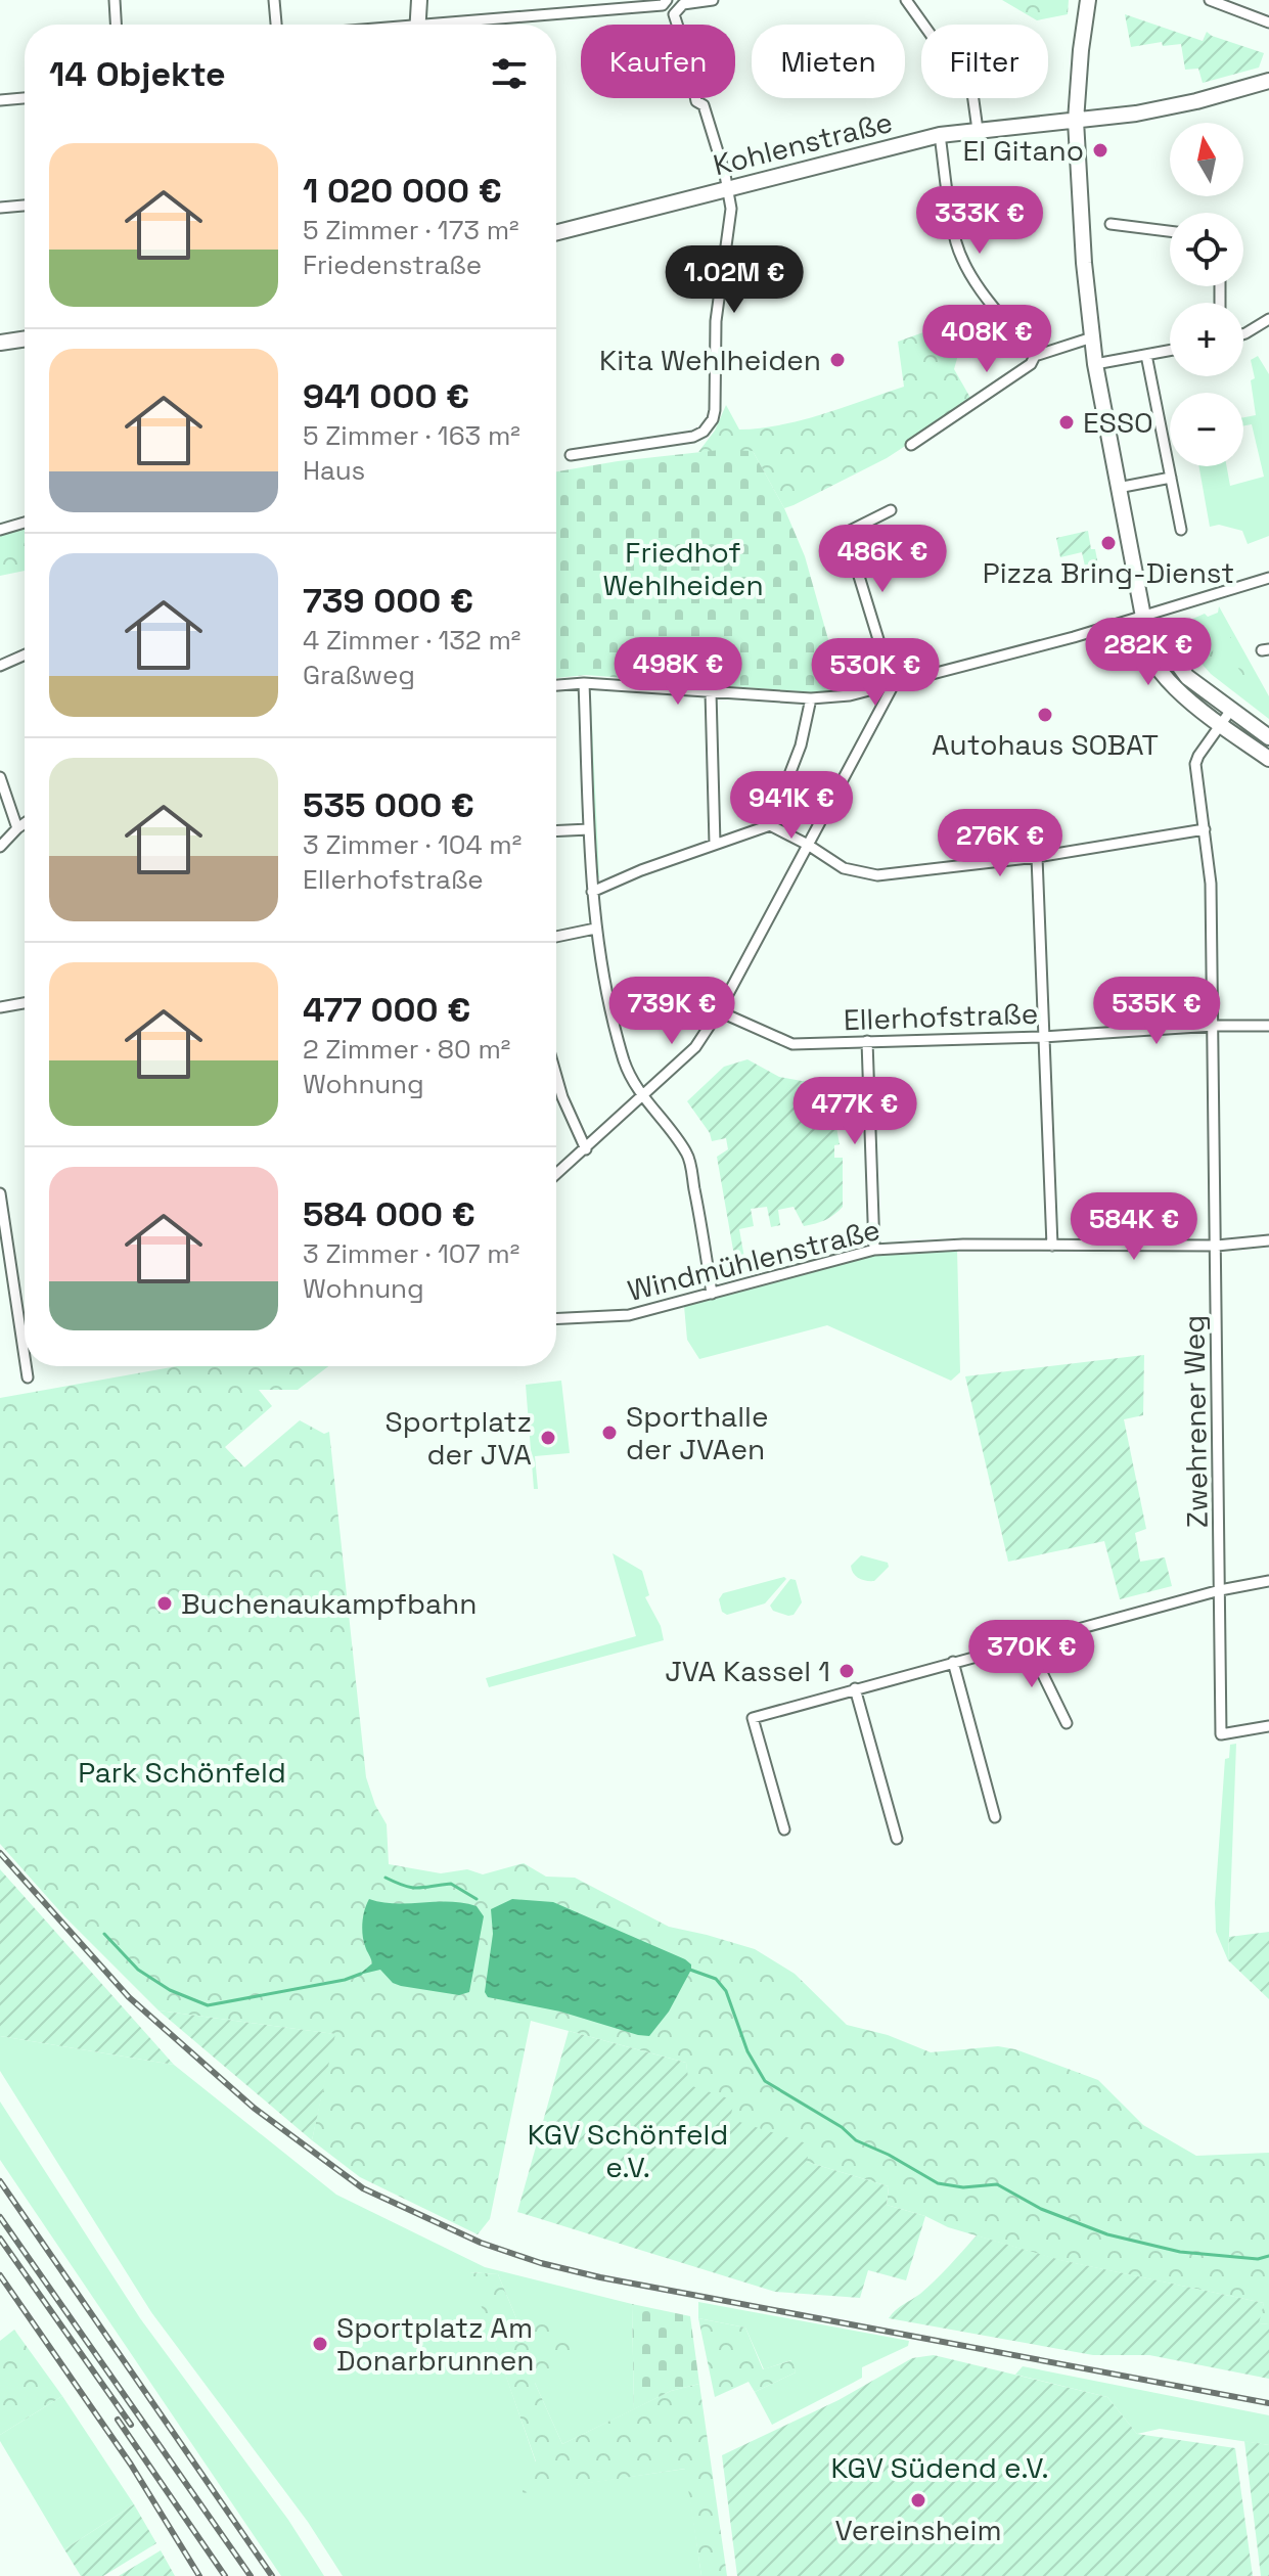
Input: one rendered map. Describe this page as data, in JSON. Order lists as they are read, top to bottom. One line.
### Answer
{"streets":{"main road":["Kohlenstraße"],"street":["Ellerhofstraße","Windmühlenstraße","Zwehrener Weg"]},"crossings":[["Ellerhofstraße","Zwehrener Weg"],["Windmühlenstraße","Zwehrener Weg"]],"parks":["Friedhof Wehlheiden","Park Schönfeld","KGV Schönfeld e.V.","KGV Südend e.V."],"places":["El Gitano","Kita Wehlheiden","ESSO","Pizza Bring-Dienst","Autohaus SOBAT","Sporthalle der JVAen","Sportplatz der JVA","Buchenaukampfbahn","JVA Kassel 1","Sportplatz Am Donarbrunnen","Vereinsheim"],"north":"top","page":{"chip":["Kaufen","Mieten","Filter"],"heading":"14 Objekte","map_buttons":["+","−"],"list":[{"name":"1 020 000 €","note":"5 Zimmer · 173 m² · Friedenstraße"},{"name":"941 000 €","note":"5 Zimmer · 163 m² · Haus"},{"name":"739 000 €","note":"4 Zimmer · 132 m² · Graßweg"},{"name":"535 000 €","note":"3 Zimmer · 104 m² · Ellerhofstraße"},{"name":"477 000 €","note":"2 Zimmer · 80 m² · Wohnung"},{"name":"584 000 €","note":"3 Zimmer · 107 m² · Wohnung"}],"price":["333K €","1.02M €","408K €","486K €","282K €","498K €","530K €","941K €","276K €","739K €","535K €","477K €","584K €","370K €"]}}
